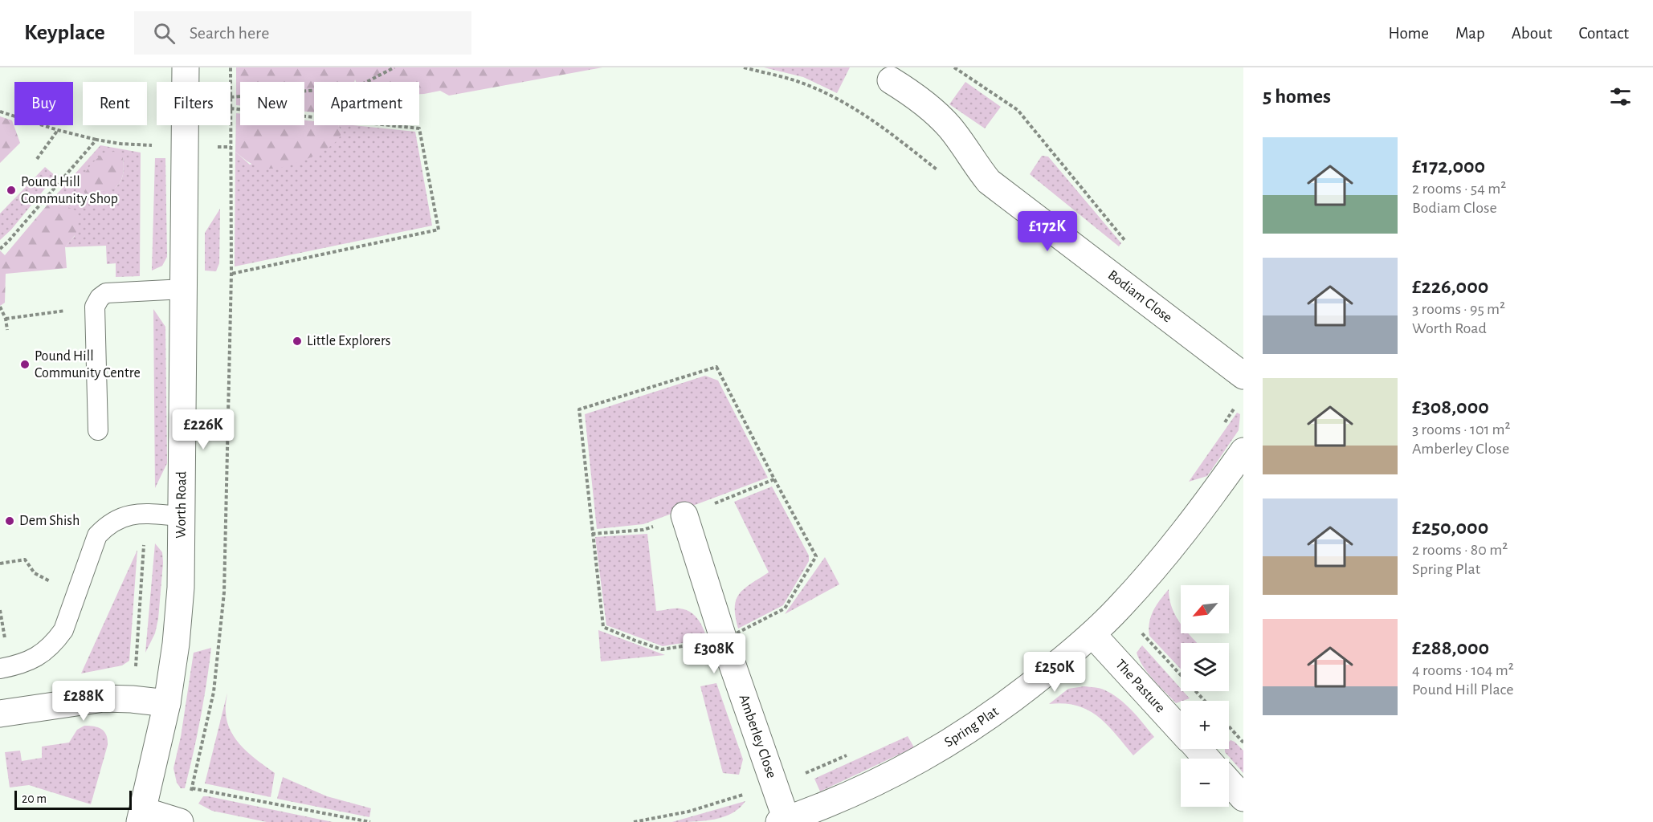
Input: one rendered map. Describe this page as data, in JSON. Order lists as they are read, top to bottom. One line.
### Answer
{"streets":{"street":["Bodiam Close","Worth Road","The Pasture","Spring Plat","Amberley Close"]},"crossings":[["The Pasture","Spring Plat"],["Spring Plat","Amberley Close"]],"places":["Pound Hill Community Shop","Little Explorers","Pound Hill Community Centre","Dem Shish"],"scale_bar":"20 m","north":"bottom left","page":{"header":"Keyplace","search":"Search here","nav":["Home","Map","About","Contact"],"heading":"5 homes","chip":["Buy","Rent","Filters","New","Apartment"],"list":[{"name":"£172,000","note":"2 rooms · 54 m² · Bodiam Close"},{"name":"£226,000","note":"3 rooms · 95 m² · Worth Road"},{"name":"£308,000","note":"3 rooms · 101 m² · Amberley Close"},{"name":"£250,000","note":"2 rooms · 80 m² · Spring Plat"},{"name":"£288,000","note":"4 rooms · 104 m² · Pound Hill Place"}],"price":["£172K","£226K","£308K","£250K","£288K"],"map_buttons":["+","−"],"scale":"20 m"}}
